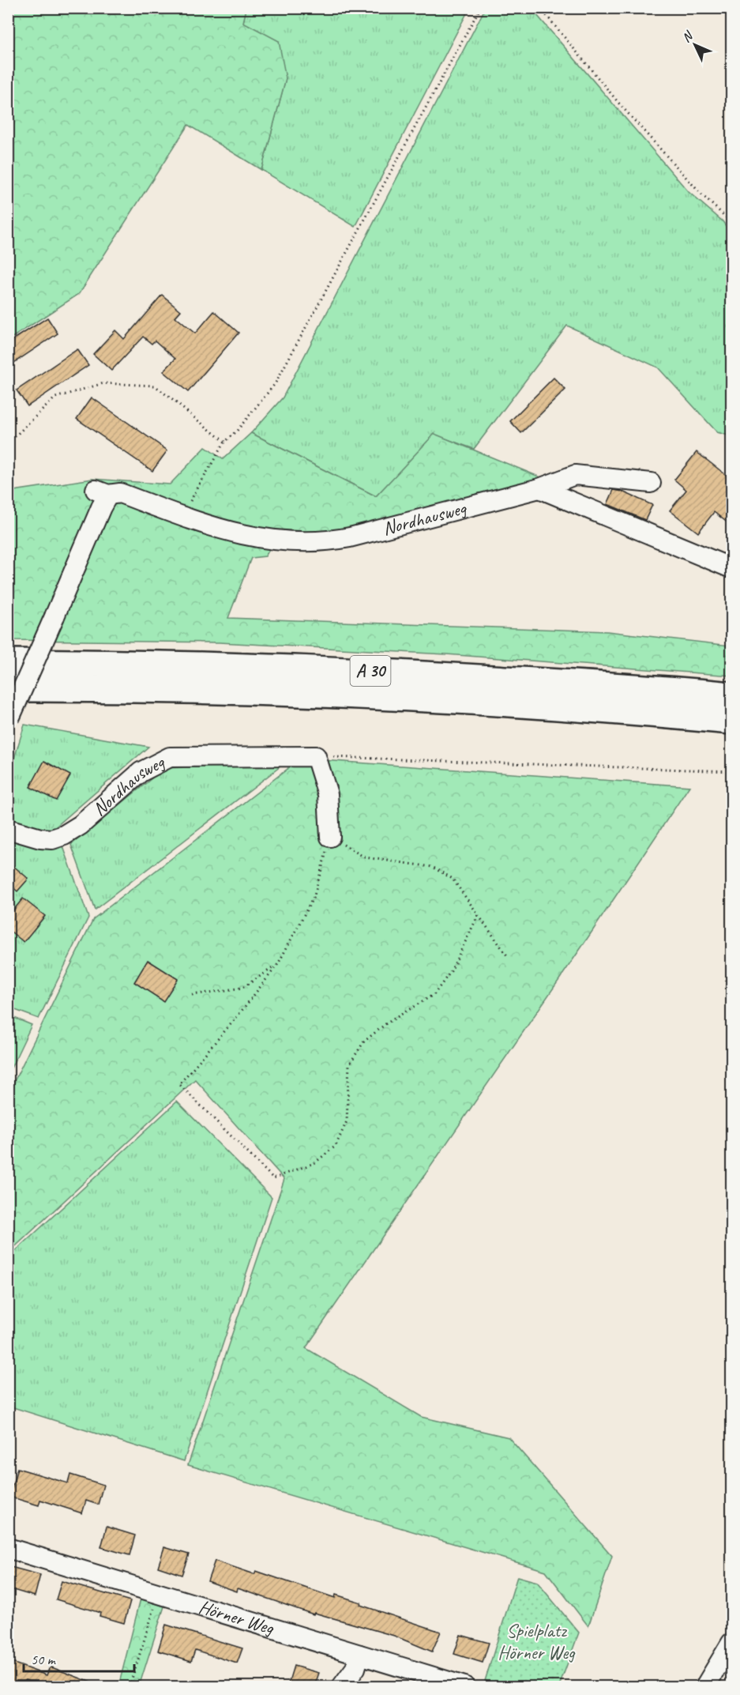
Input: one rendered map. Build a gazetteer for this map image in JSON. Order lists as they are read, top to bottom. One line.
{"streets":{"highway":["A 30"],"street":["Nordhausweg","Hörner Weg"]},"parks":["Spielplatz Hörner Weg"],"scale_bar":"50 m","north":"top left"}
